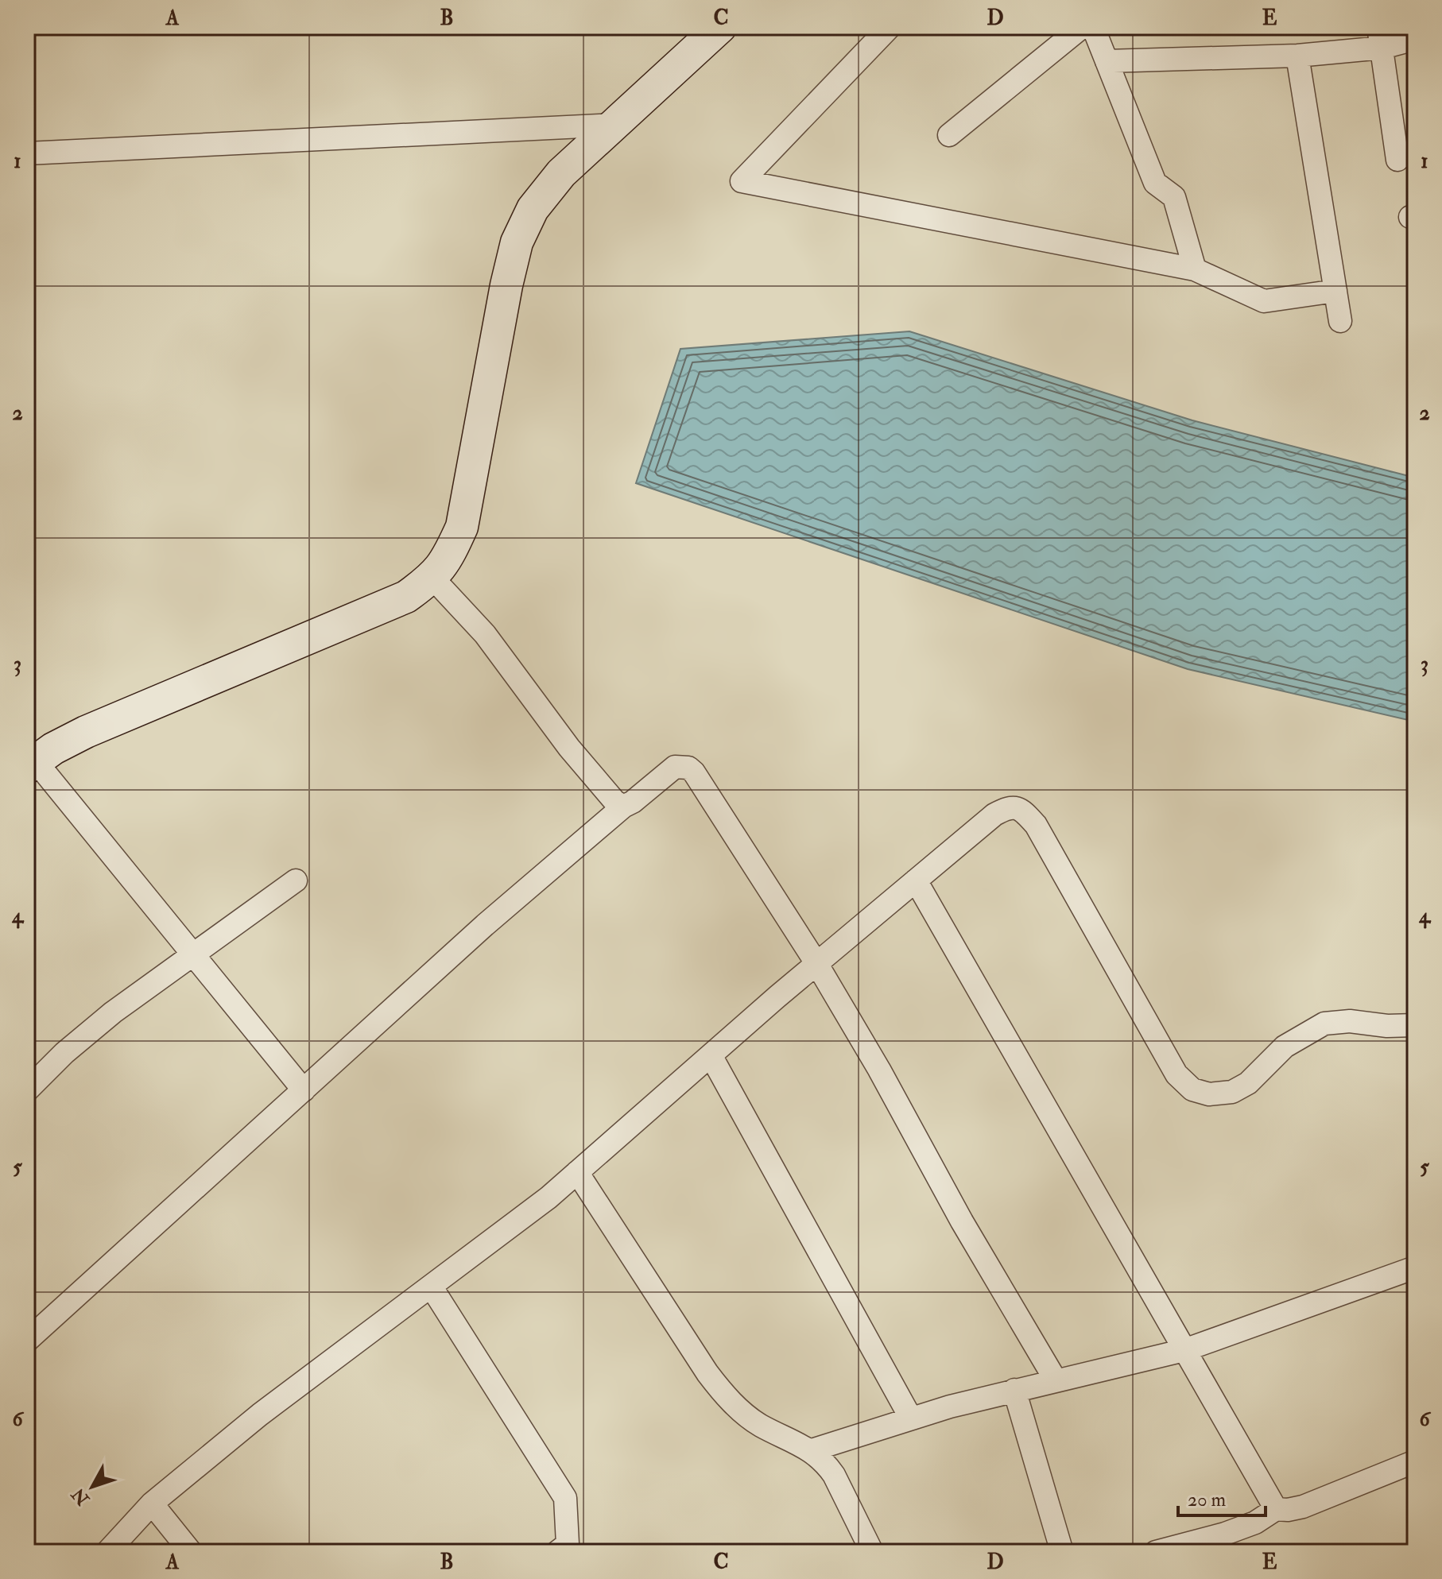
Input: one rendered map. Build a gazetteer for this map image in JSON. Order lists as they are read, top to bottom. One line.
{"scale_bar":"20 m","north":"bottom left","grid":{"columns":["A","B","C","D","E"],"rows":["1","2","3","4","5","6"]}}
